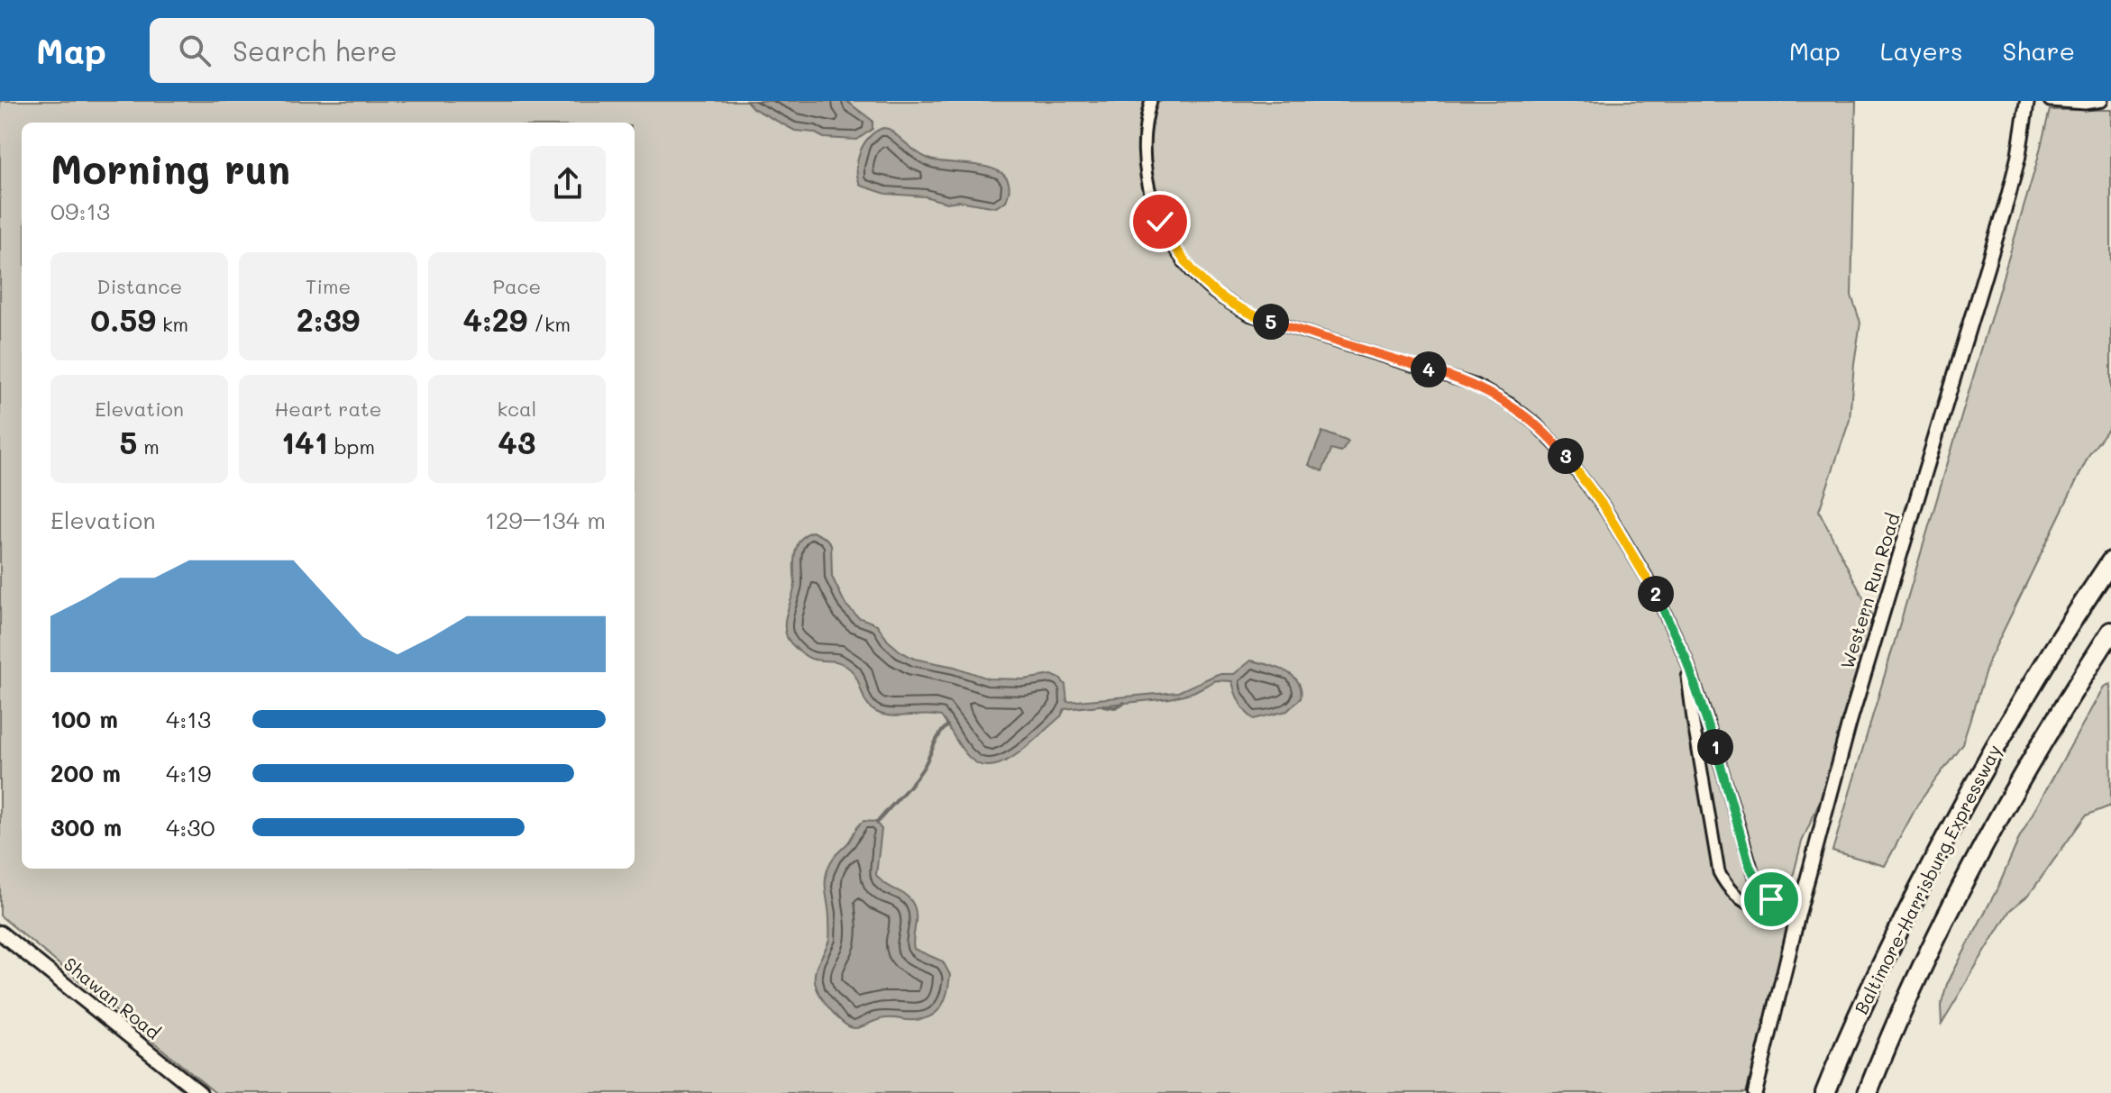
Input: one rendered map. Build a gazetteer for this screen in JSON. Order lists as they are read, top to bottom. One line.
{"streets":{"highway":["Baltimore-Harrisburg Expressway"],"street":["Western Run Road","Shawan Road"]},"page":{"header":"Map","search":"Search here","nav":["Map","Layers","Share"],"heading":["Morning run","09:13"],"stats":[["Distance","0.59 km"],["Time","2:39"],["Pace","4:29 /km"],["Elevation","5 m"],["Heart rate","141 bpm"],["kcal","43"]],"pins":["5","4","3","2","1"],"chart":["Elevation","129–134 m"],"list":[{"name":"100 m","note":"4:13"},{"name":"200 m","note":"4:19"},{"name":"300 m","note":"4:30"}]}}
